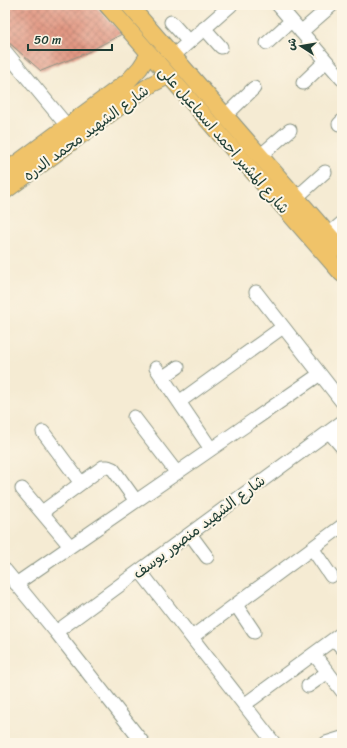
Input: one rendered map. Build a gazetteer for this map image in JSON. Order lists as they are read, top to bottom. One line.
{"streets":{"main road":["شارع الشهيد محمد الدره","شارع المشير احمد اسماعيل على"],"street":["شارع الشهيد منصور يوسف"]},"crossings":[["شارع الشهيد محمد الدره","شارع المشير احمد اسماعيل على"]],"scale_bar":"50 m","north":"left"}
